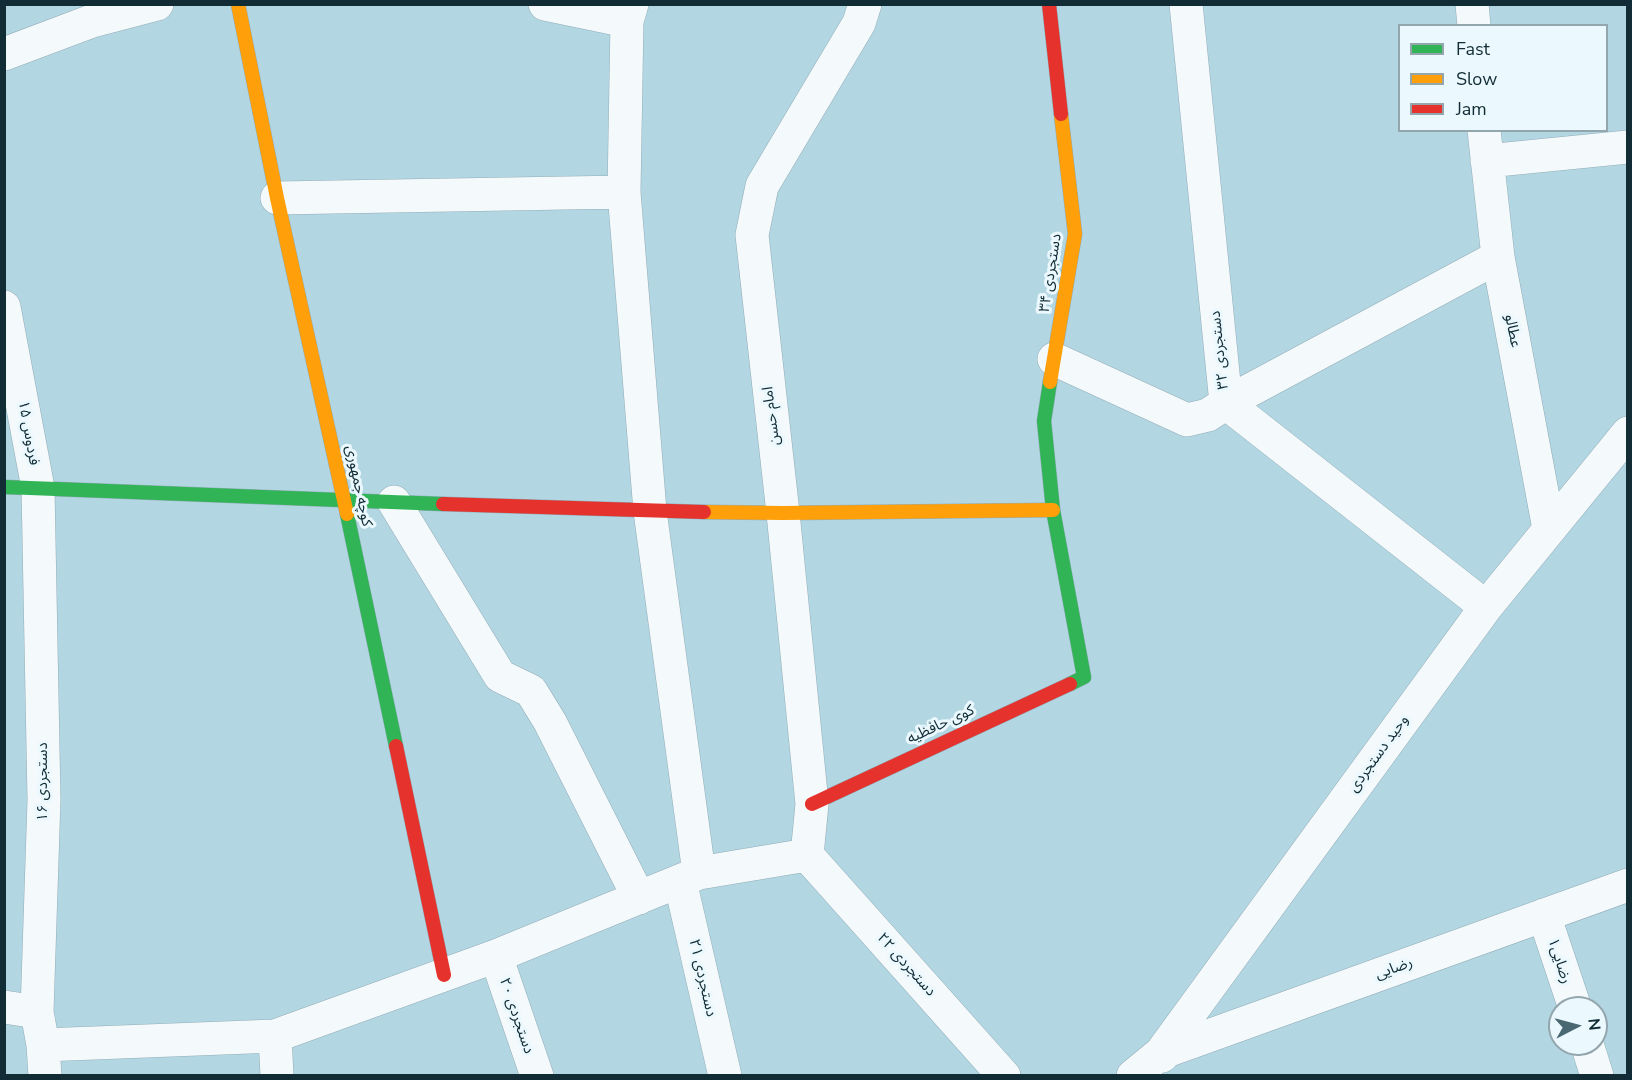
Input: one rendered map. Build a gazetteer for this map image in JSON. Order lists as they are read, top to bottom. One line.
{"streets":{"street":["دستجردی ۳۴","عطالو","دستجردی ۳۲","امام حسن","فردوس ۱۵","کوچه جمهوری","کوی حافظیه","وحید دستجردی","دستجردی ۱۶","رضایی۱","دستجردی ۲۲","رضایی","دستجردی ۲۱","دستجردی ۲۰"]},"crossings":[["دستجردی ۳۴","کوی حافظیه"],["عطالو","وحید دستجردی"],["دستجردی ۳۲","وحید دستجردی"],["امام حسن","کوی حافظیه"],["امام حسن","دستجردی ۲۲"],["فردوس ۱۵","دستجردی ۱۶"],["وحید دستجردی","رضایی"],["رضایی۱","رضایی"]],"legend":["Fast","Slow","Jam"],"north":"right"}
